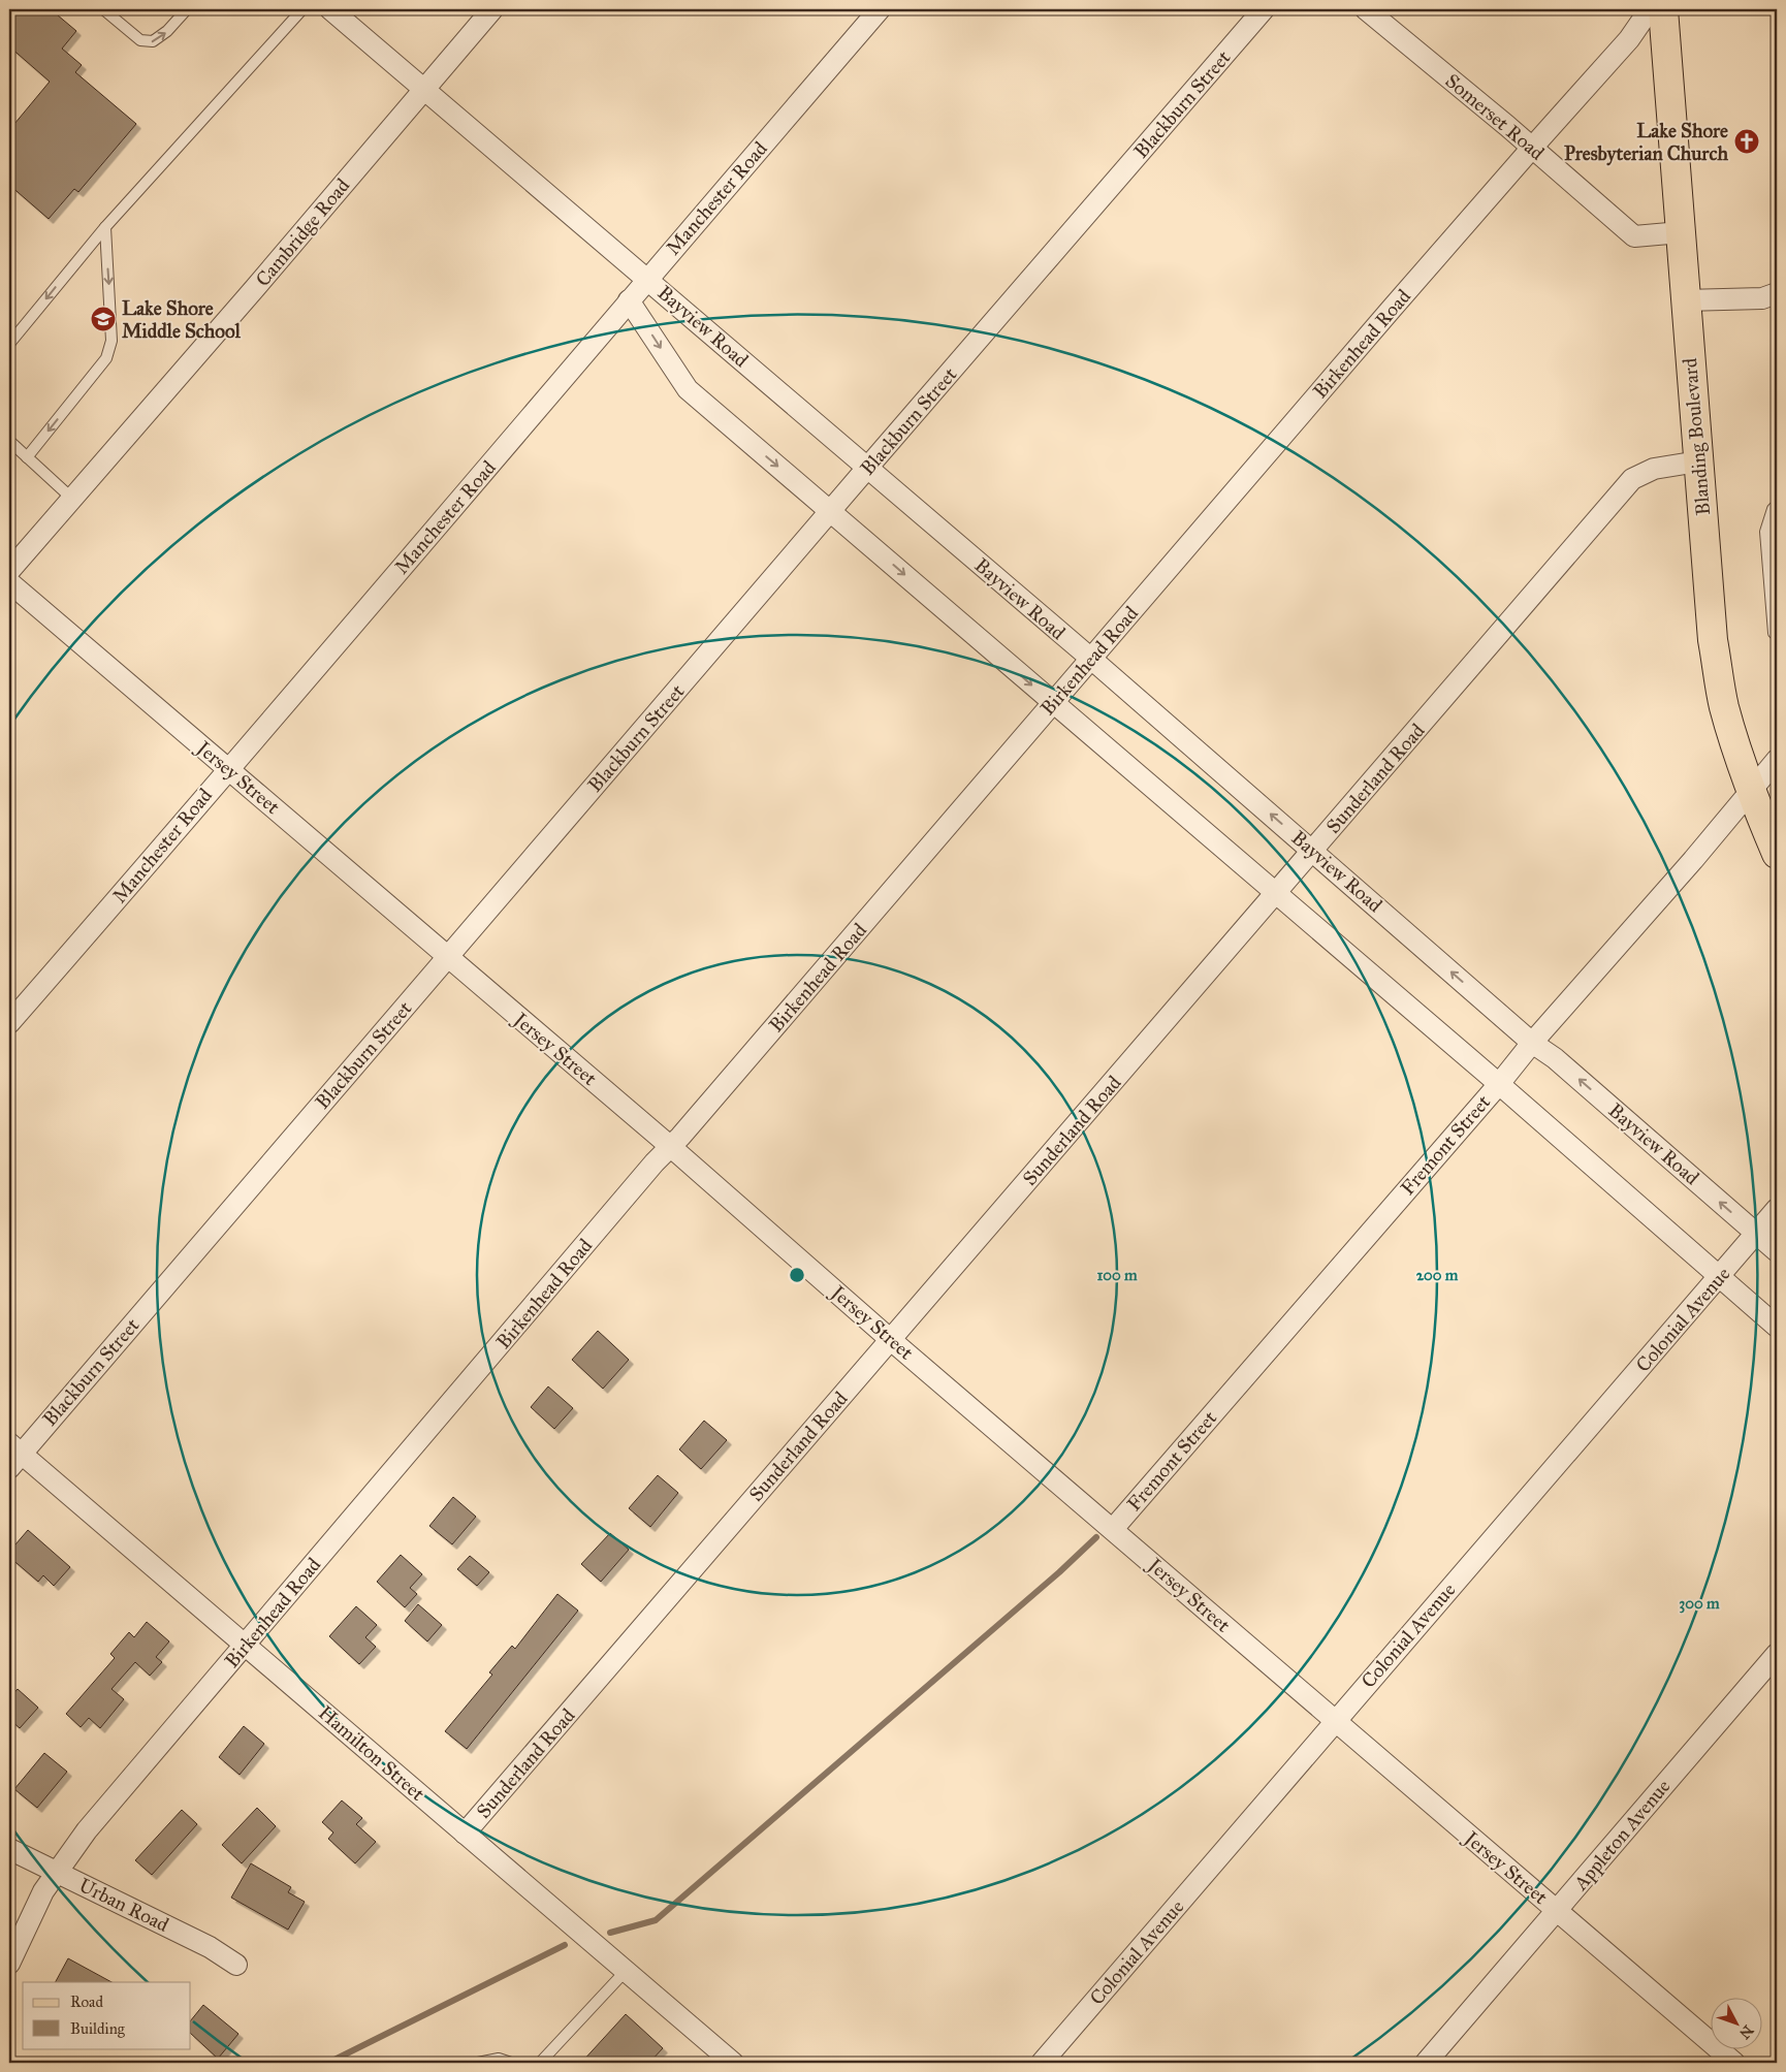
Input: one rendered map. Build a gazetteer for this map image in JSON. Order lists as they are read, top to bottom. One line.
{"streets":{"main road":["Blanding Boulevard"],"street":["Blackburn Street","Somerset Road","Manchester Road","Cambridge Road","Bayview Road","Birkenhead Road","Jersey Street","Sunderland Road","Fremont Street","Colonial Avenue","Hamilton Street","Appleton Avenue","Urban Road"]},"crossings":[["Blackburn Street","Bayview Road"],["Blackburn Street","Jersey Street"],["Blackburn Street","Hamilton Street"],["Somerset Road","Birkenhead Road"],["Somerset Road","Blanding Boulevard"],["Manchester Road","Bayview Road"],["Manchester Road","Jersey Street"],["Cambridge Road","Bayview Road"],["Bayview Road","Birkenhead Road"],["Bayview Road","Sunderland Road"],["Bayview Road","Fremont Street"],["Bayview Road","Colonial Avenue"],["Birkenhead Road","Jersey Street"],["Birkenhead Road","Hamilton Street"],["Birkenhead Road","Urban Road"],["Blanding Boulevard","Sunderland Road"],["Blanding Boulevard","Fremont Street"],["Jersey Street","Sunderland Road"],["Jersey Street","Fremont Street"],["Jersey Street","Colonial Avenue"],["Jersey Street","Appleton Avenue"],["Sunderland Road","Hamilton Street"]],"places":{"church":["Lake Shore Presbyterian Church"],"school or university":["Lake Shore Middle School"]},"legend":["Road","Building"],"north":"bottom right","rings":["100 m","200 m","300 m"]}
